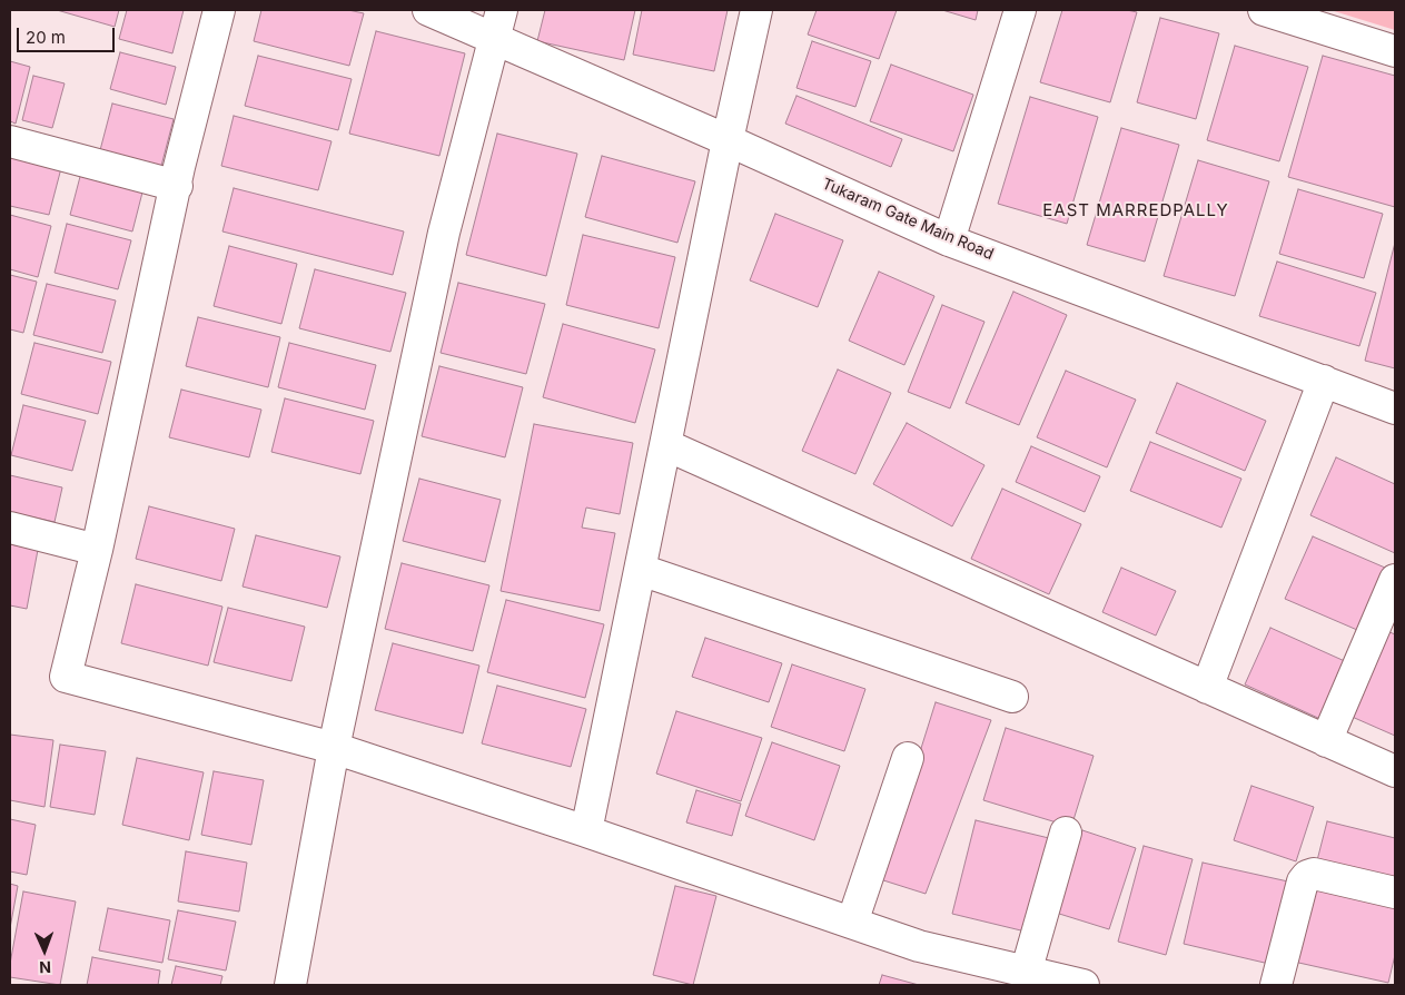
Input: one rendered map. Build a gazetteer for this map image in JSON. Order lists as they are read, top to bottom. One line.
{"streets":{"street":["Tukaram Gate Main Road"]},"districts":["EAST MARREDPALLY"],"scale_bar":"20 m","north":"bottom"}
